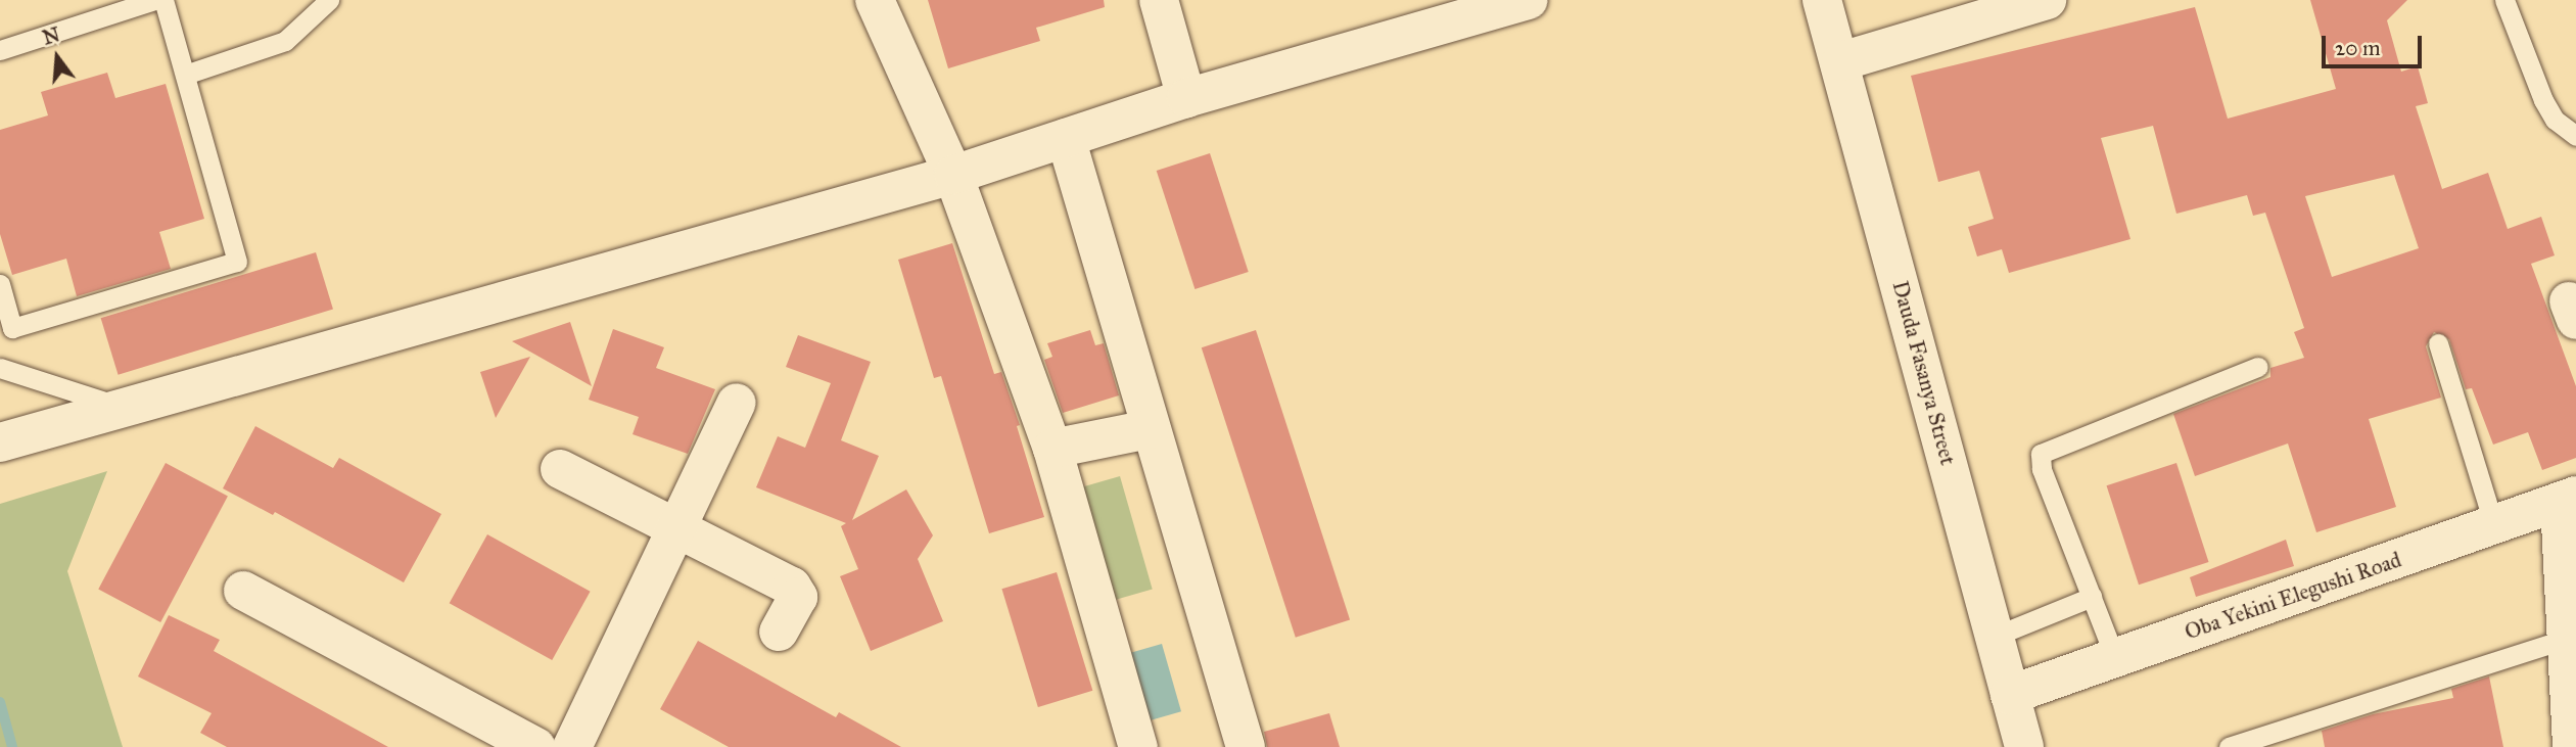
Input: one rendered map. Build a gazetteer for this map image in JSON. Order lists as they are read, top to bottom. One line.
{"streets":{"street":["Dauda Fasanya Street","Oba Yekini Elegushi Road"]},"crossings":[["Dauda Fasanya Street","Oba Yekini Elegushi Road"]],"scale_bar":"20 m","north":"top"}
